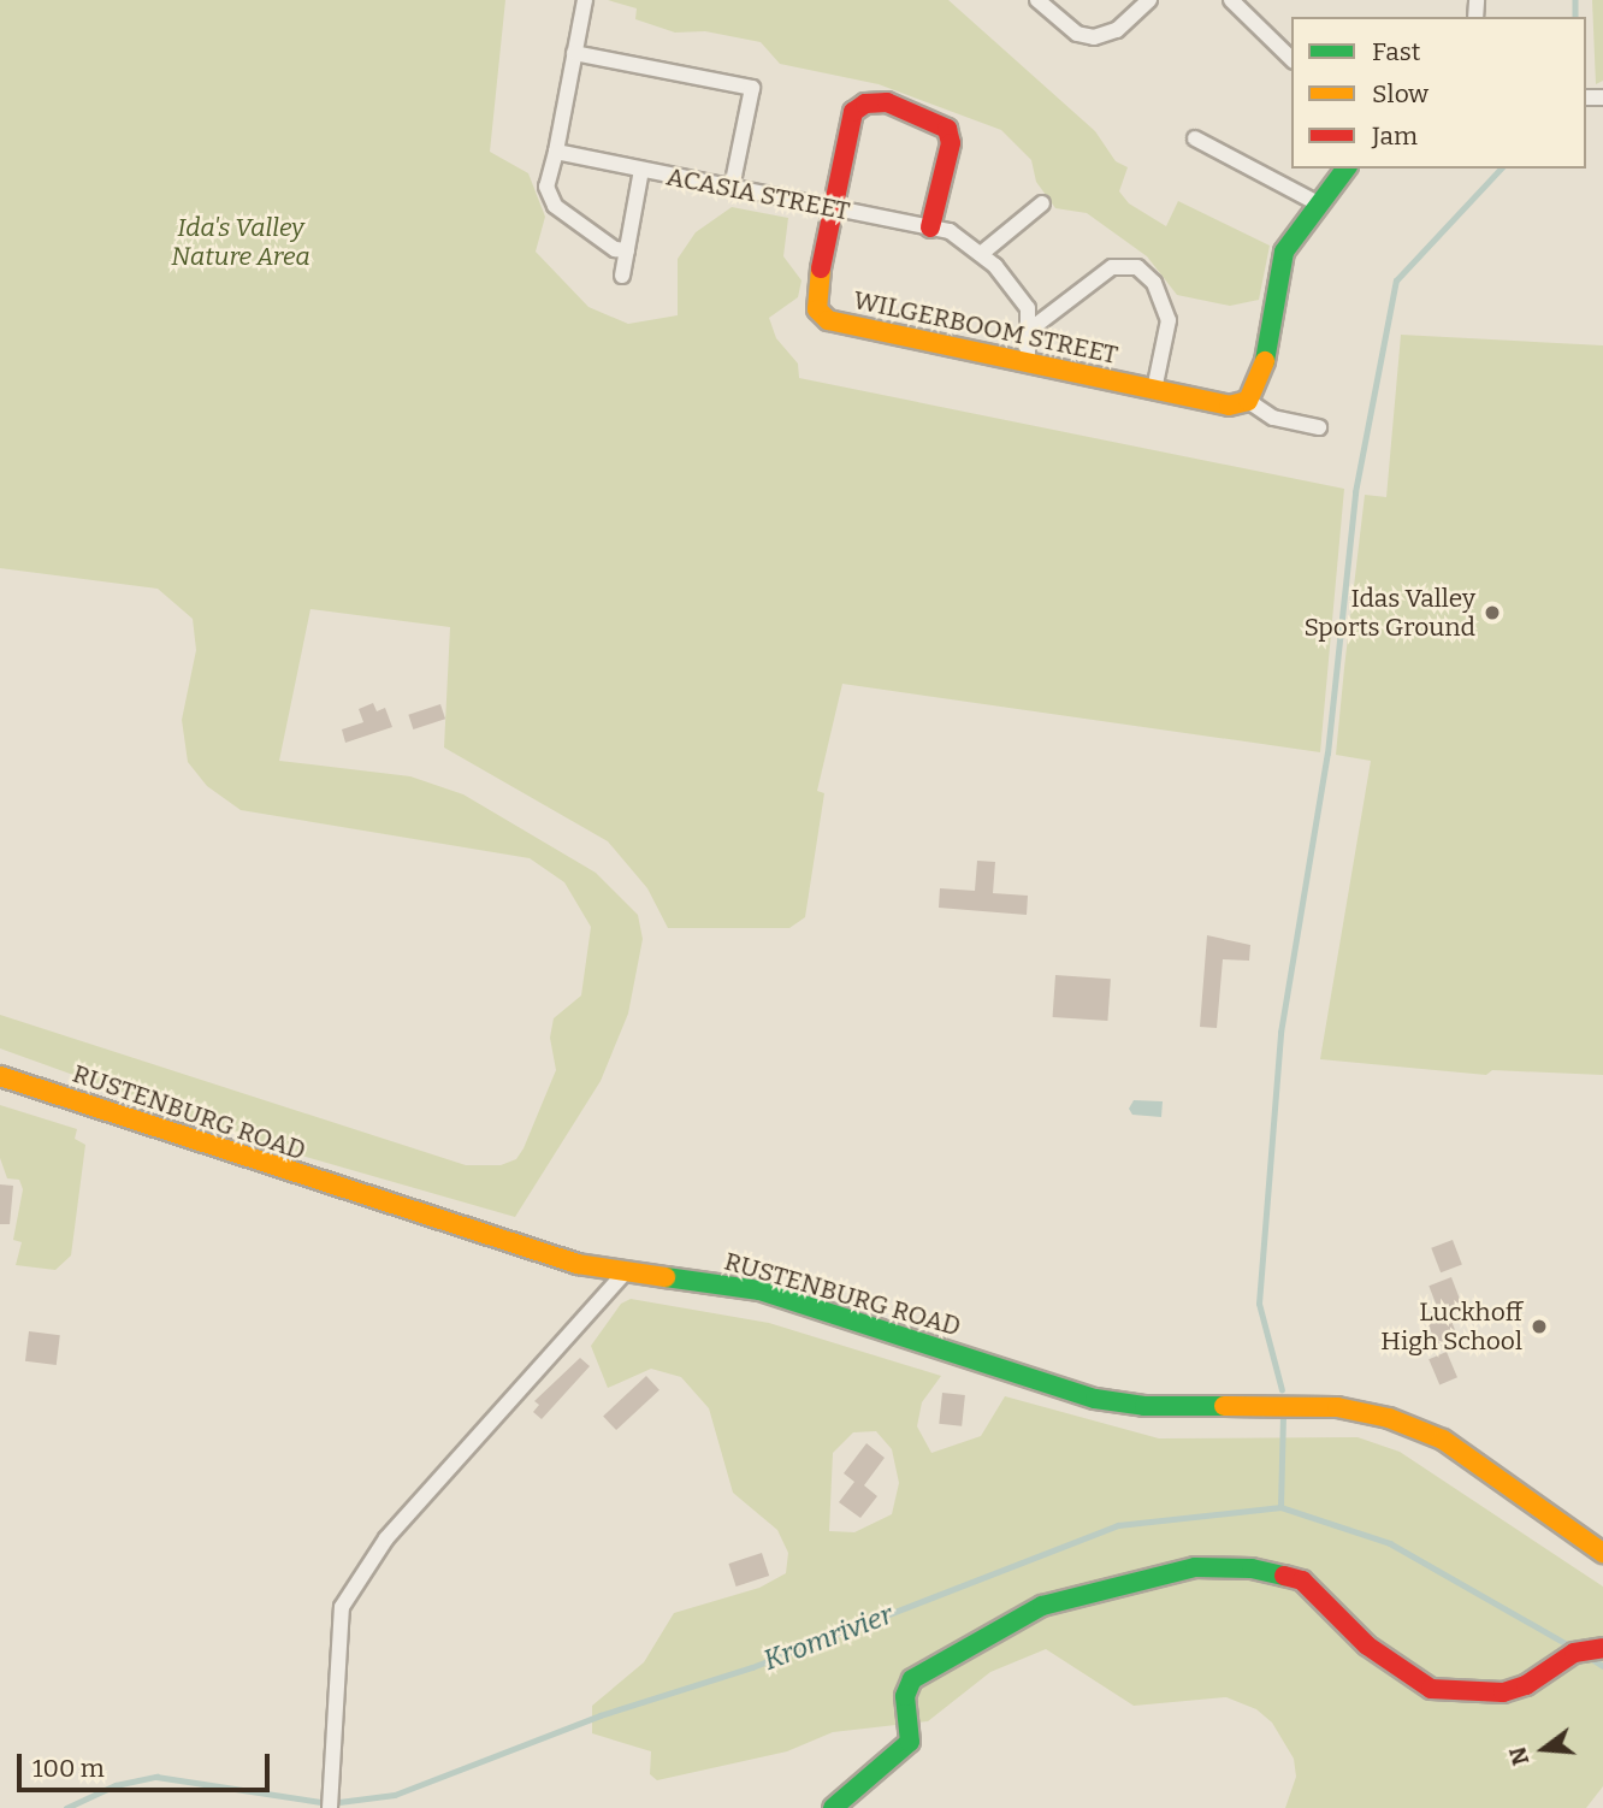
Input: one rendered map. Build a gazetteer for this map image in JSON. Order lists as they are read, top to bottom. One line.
{"streets":{"street":["ACASIA STREET","WILGERBOOM STREET","RUSTENBURG ROAD"]},"crossings":[["ACASIA STREET","WILGERBOOM STREET"]],"water":["Kromrivier"],"parks":["Ida's Valley Nature Area"],"places":["Idas Valley Sports Ground","Luckhoff High School"],"legend":["Fast","Slow","Jam"],"scale_bar":"100 m","north":"left"}
